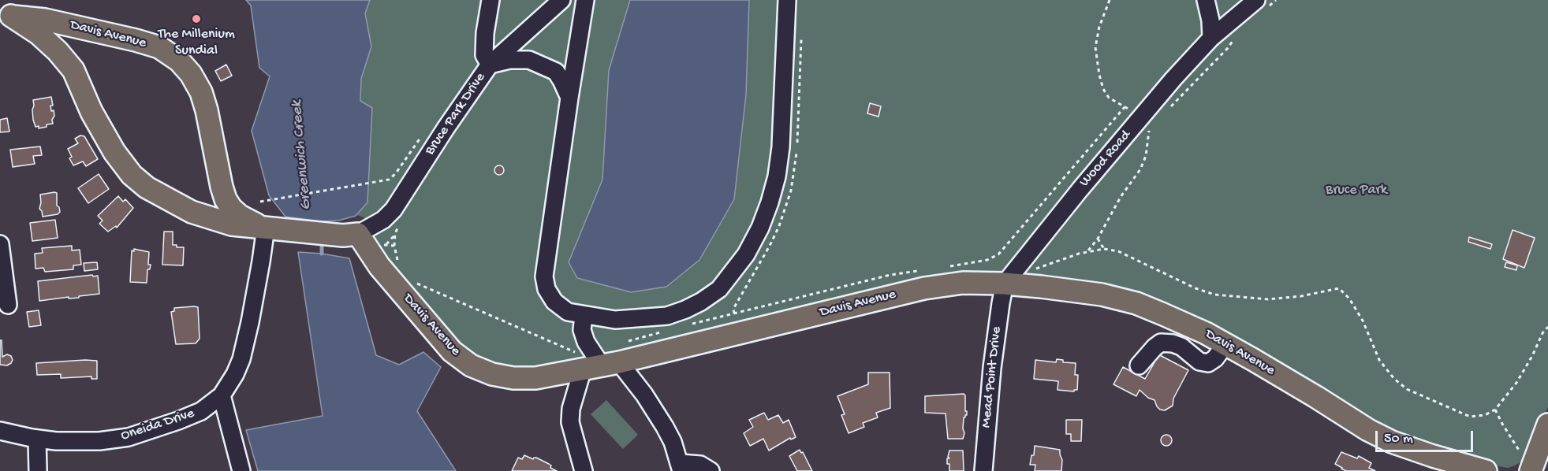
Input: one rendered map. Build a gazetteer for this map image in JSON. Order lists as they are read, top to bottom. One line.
{"streets":{"main road":["Davis Avenue"],"street":["Bruce Park Drive","Wood Road","Mead Point Drive","Oneida Drive"]},"crossings":[["Davis Avenue","Bruce Park Drive"],["Davis Avenue","Wood Road"],["Davis Avenue","Mead Point Drive"],["Davis Avenue","Oneida Drive"],["Wood Road","Mead Point Drive"]],"water":["Greenwich Creek"],"parks":["Bruce Park"],"places":["The Millenium Sundial"],"scale_bar":"50 m"}
